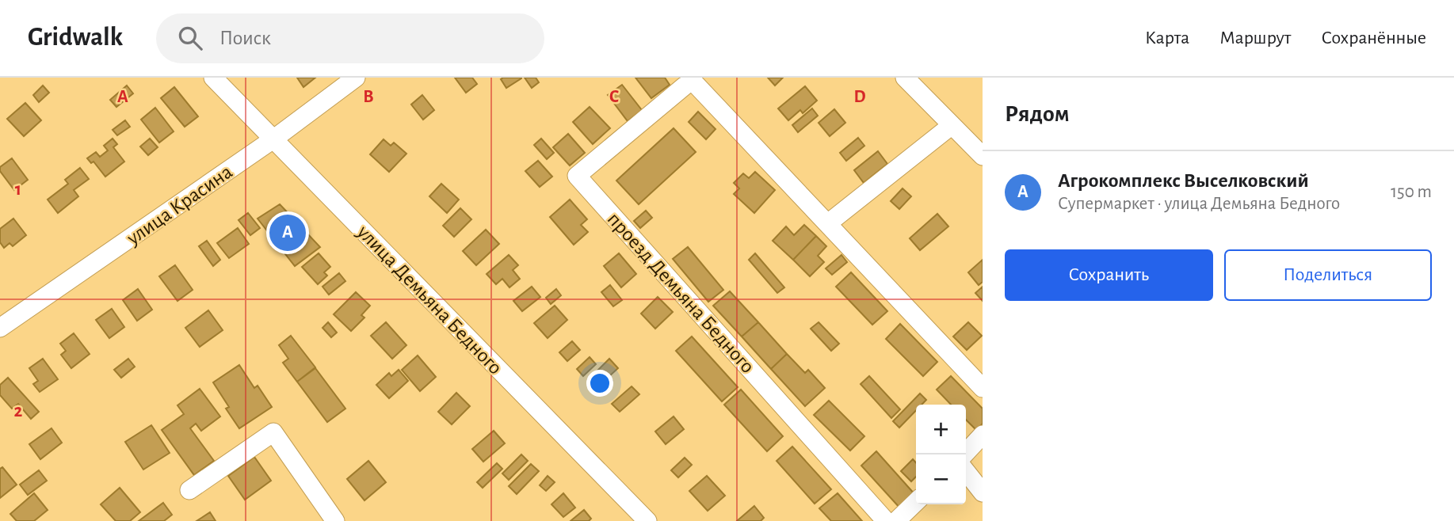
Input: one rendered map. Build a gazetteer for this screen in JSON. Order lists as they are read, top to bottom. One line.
{"streets":{"street":["улица Красина","проезд Демьяна Бедного","улица Демьяна Бедного"]},"crossings":[["улица Красина","улица Демьяна Бедного"]],"page":{"header":"Gridwalk","search":"Поиск","nav":["Карта","Маршрут","Сохранённые"],"heading":"Рядом","list":[{"mark":"A","name":"Агрокомплекс Выселковский","note":"Супермаркет · улица Демьяна Бедного","value":"150 m"}],"pins":"A","buttons":["Сохранить","Поделиться"],"map_buttons":["+","−"]},"grid":{"columns":["A","B","C","D"],"rows":["1","2"]}}
